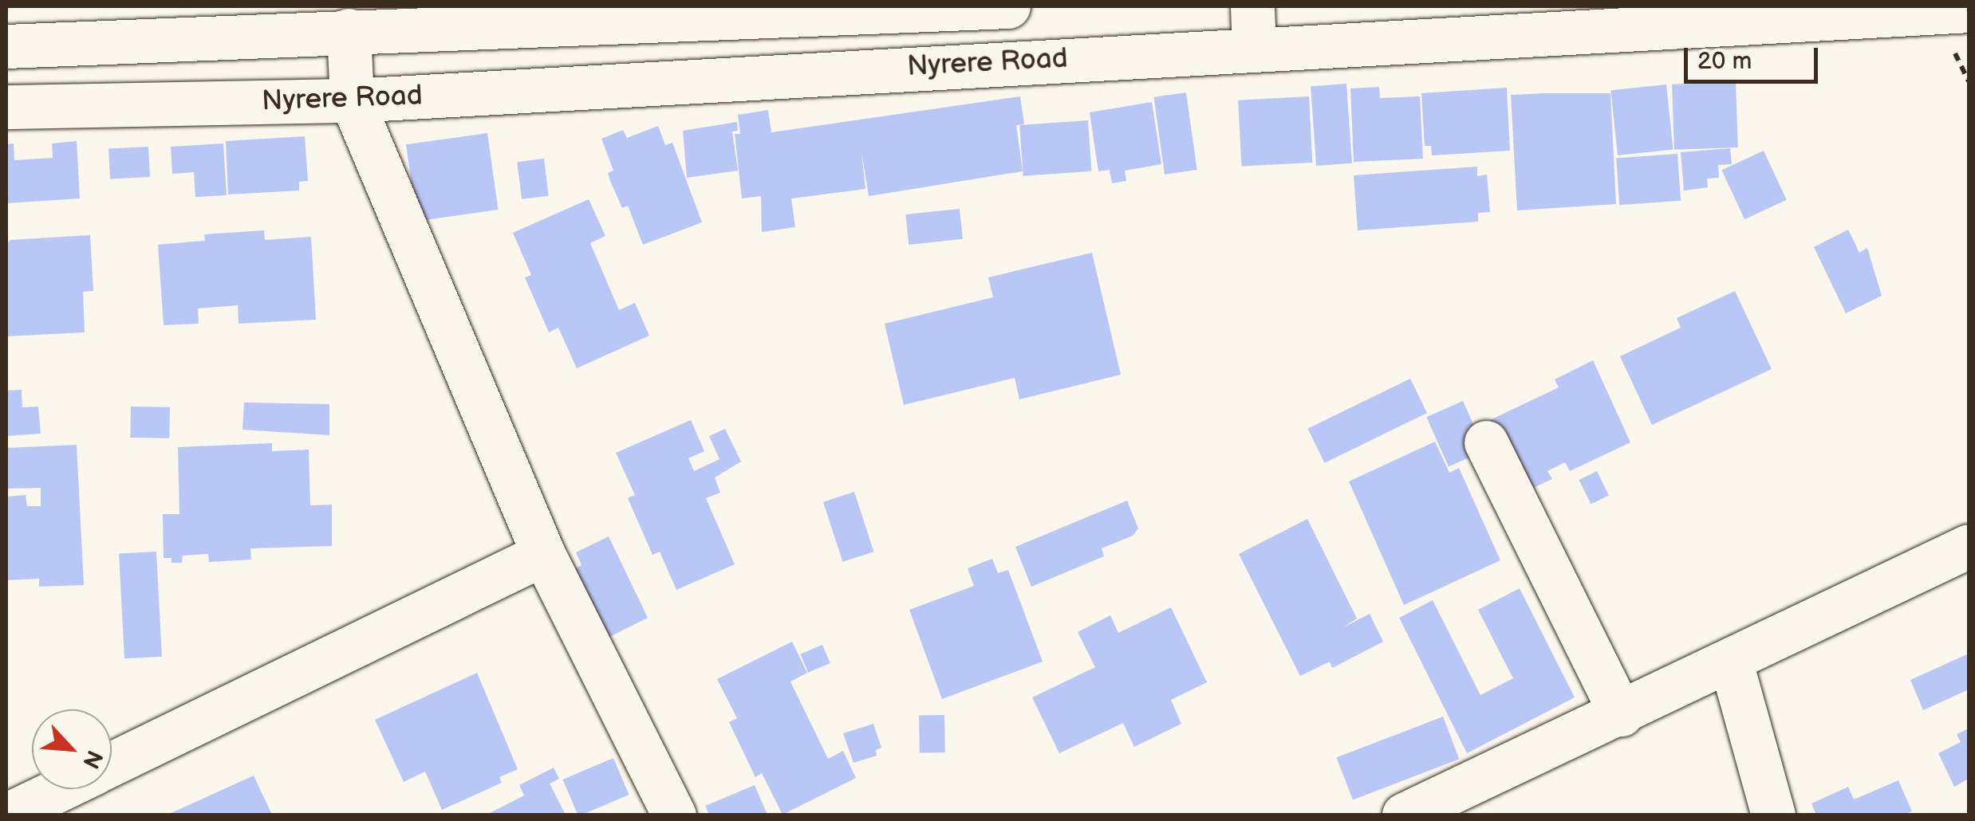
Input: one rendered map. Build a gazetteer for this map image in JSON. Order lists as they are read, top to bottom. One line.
{"streets":{"main road":["Nyrere Road"]},"scale_bar":"20 m","north":"bottom right"}
